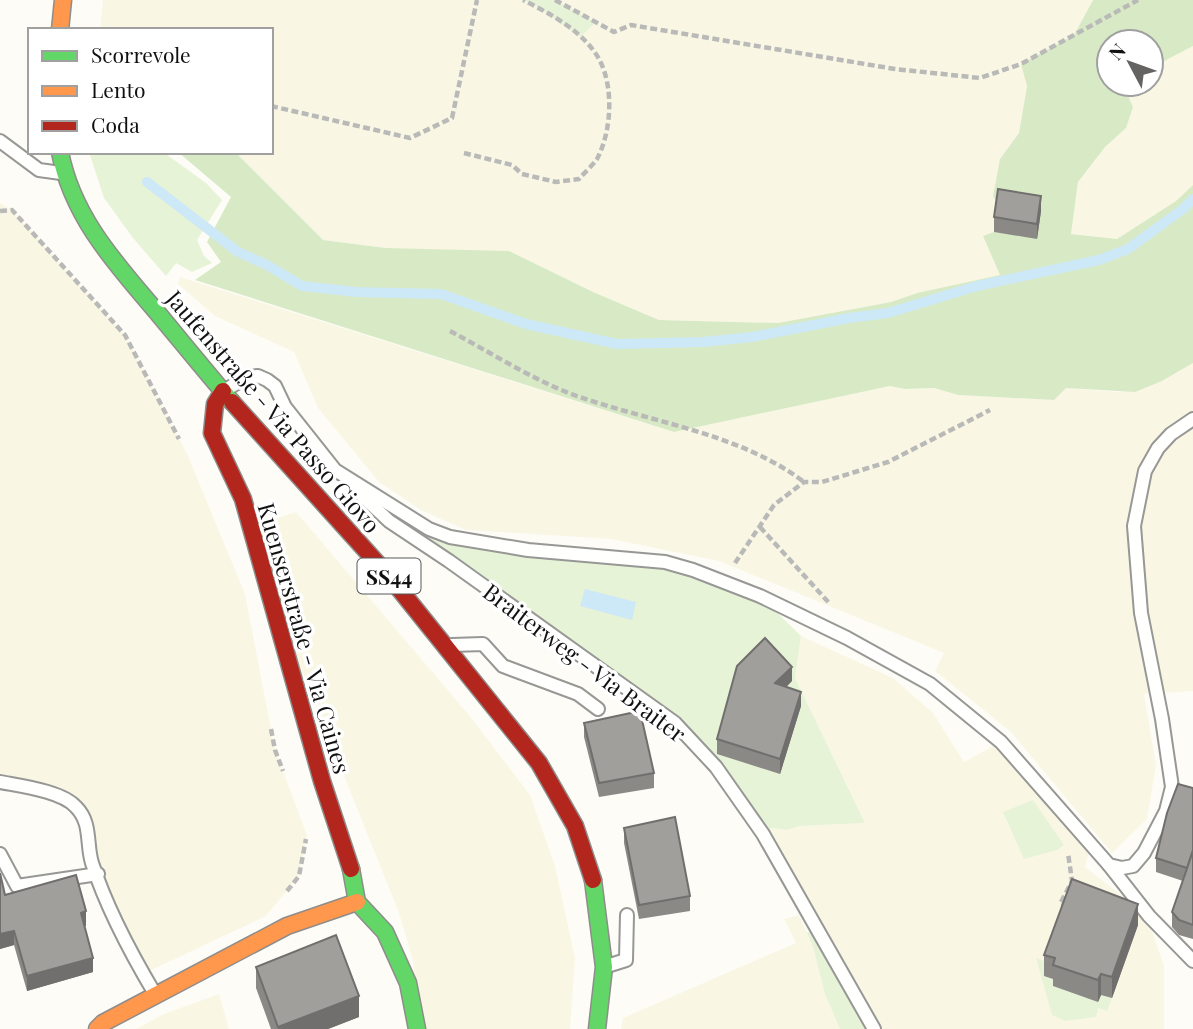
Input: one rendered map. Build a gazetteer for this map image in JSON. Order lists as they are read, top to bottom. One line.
{"streets":{"main road":["Jaufenstraße - Via Passo Giovo","SS44","Kuenserstraße - Via Caines"],"lane":["Braiterweg - Via Braiter"]},"crossings":[["Jaufenstraße - Via Passo Giovo","Kuenserstraße - Via Caines"],["Jaufenstraße - Via Passo Giovo","Braiterweg - Via Braiter"],["Kuenserstraße - Via Caines","Braiterweg - Via Braiter"]],"legend":["Scorrevole","Lento","Coda"],"north":"top left"}
